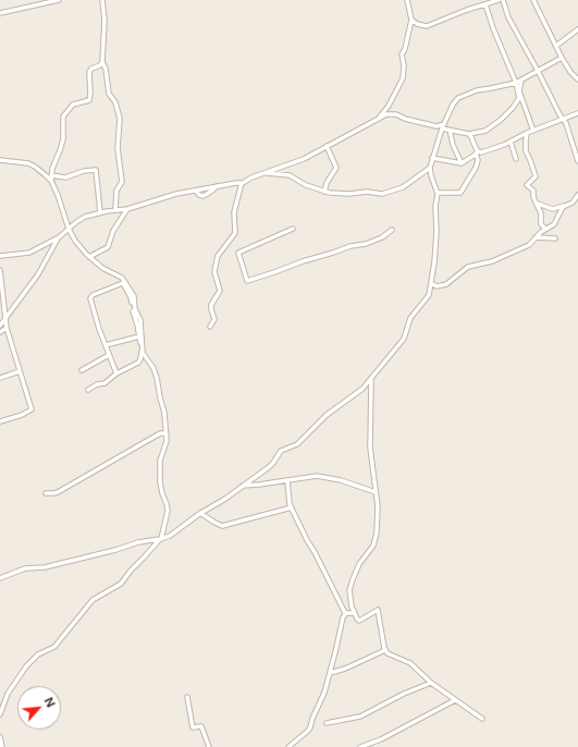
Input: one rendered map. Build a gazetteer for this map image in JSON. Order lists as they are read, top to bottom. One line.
{"north":"top right"}
